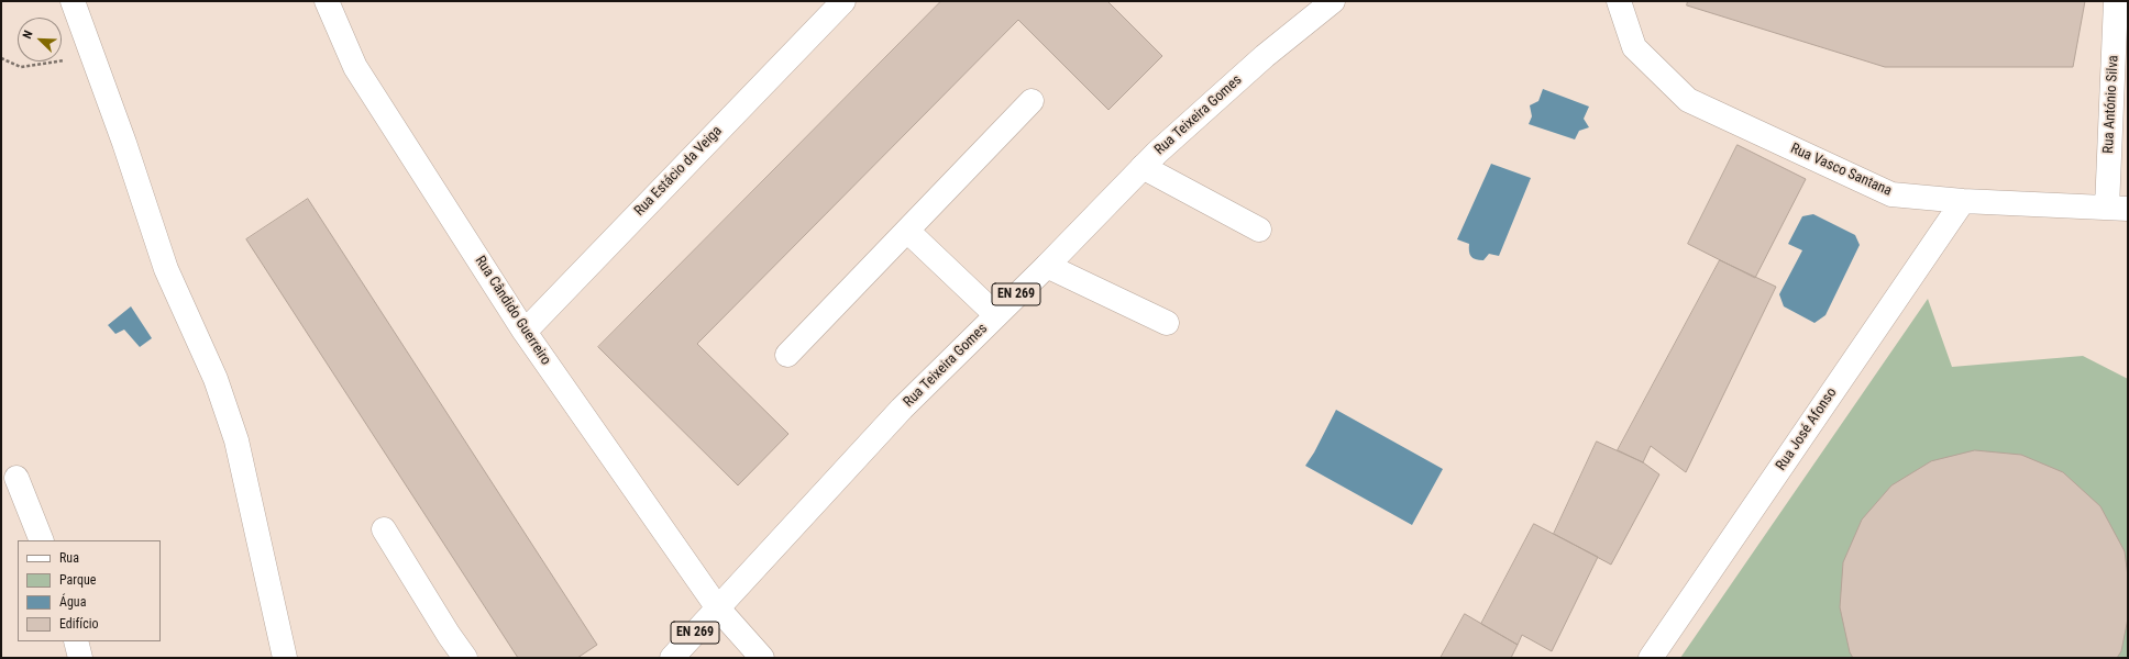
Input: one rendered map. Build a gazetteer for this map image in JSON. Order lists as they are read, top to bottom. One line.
{"streets":{"street":["Rua António Silva","Rua Teixeira Gomes","Rua Vasco Santana","Rua Estácio da Veiga","EN 269","Rua Cândido Guerreiro","Rua José Afonso"]},"crossings":[["Rua António Silva","Rua Vasco Santana"],["Rua Teixeira Gomes","Rua Cândido Guerreiro"],["Rua Vasco Santana","Rua José Afonso"],["Rua Estácio da Veiga","Rua Cândido Guerreiro"]],"legend":["Rua","Parque","Água","Edifício"],"north":"top left"}
